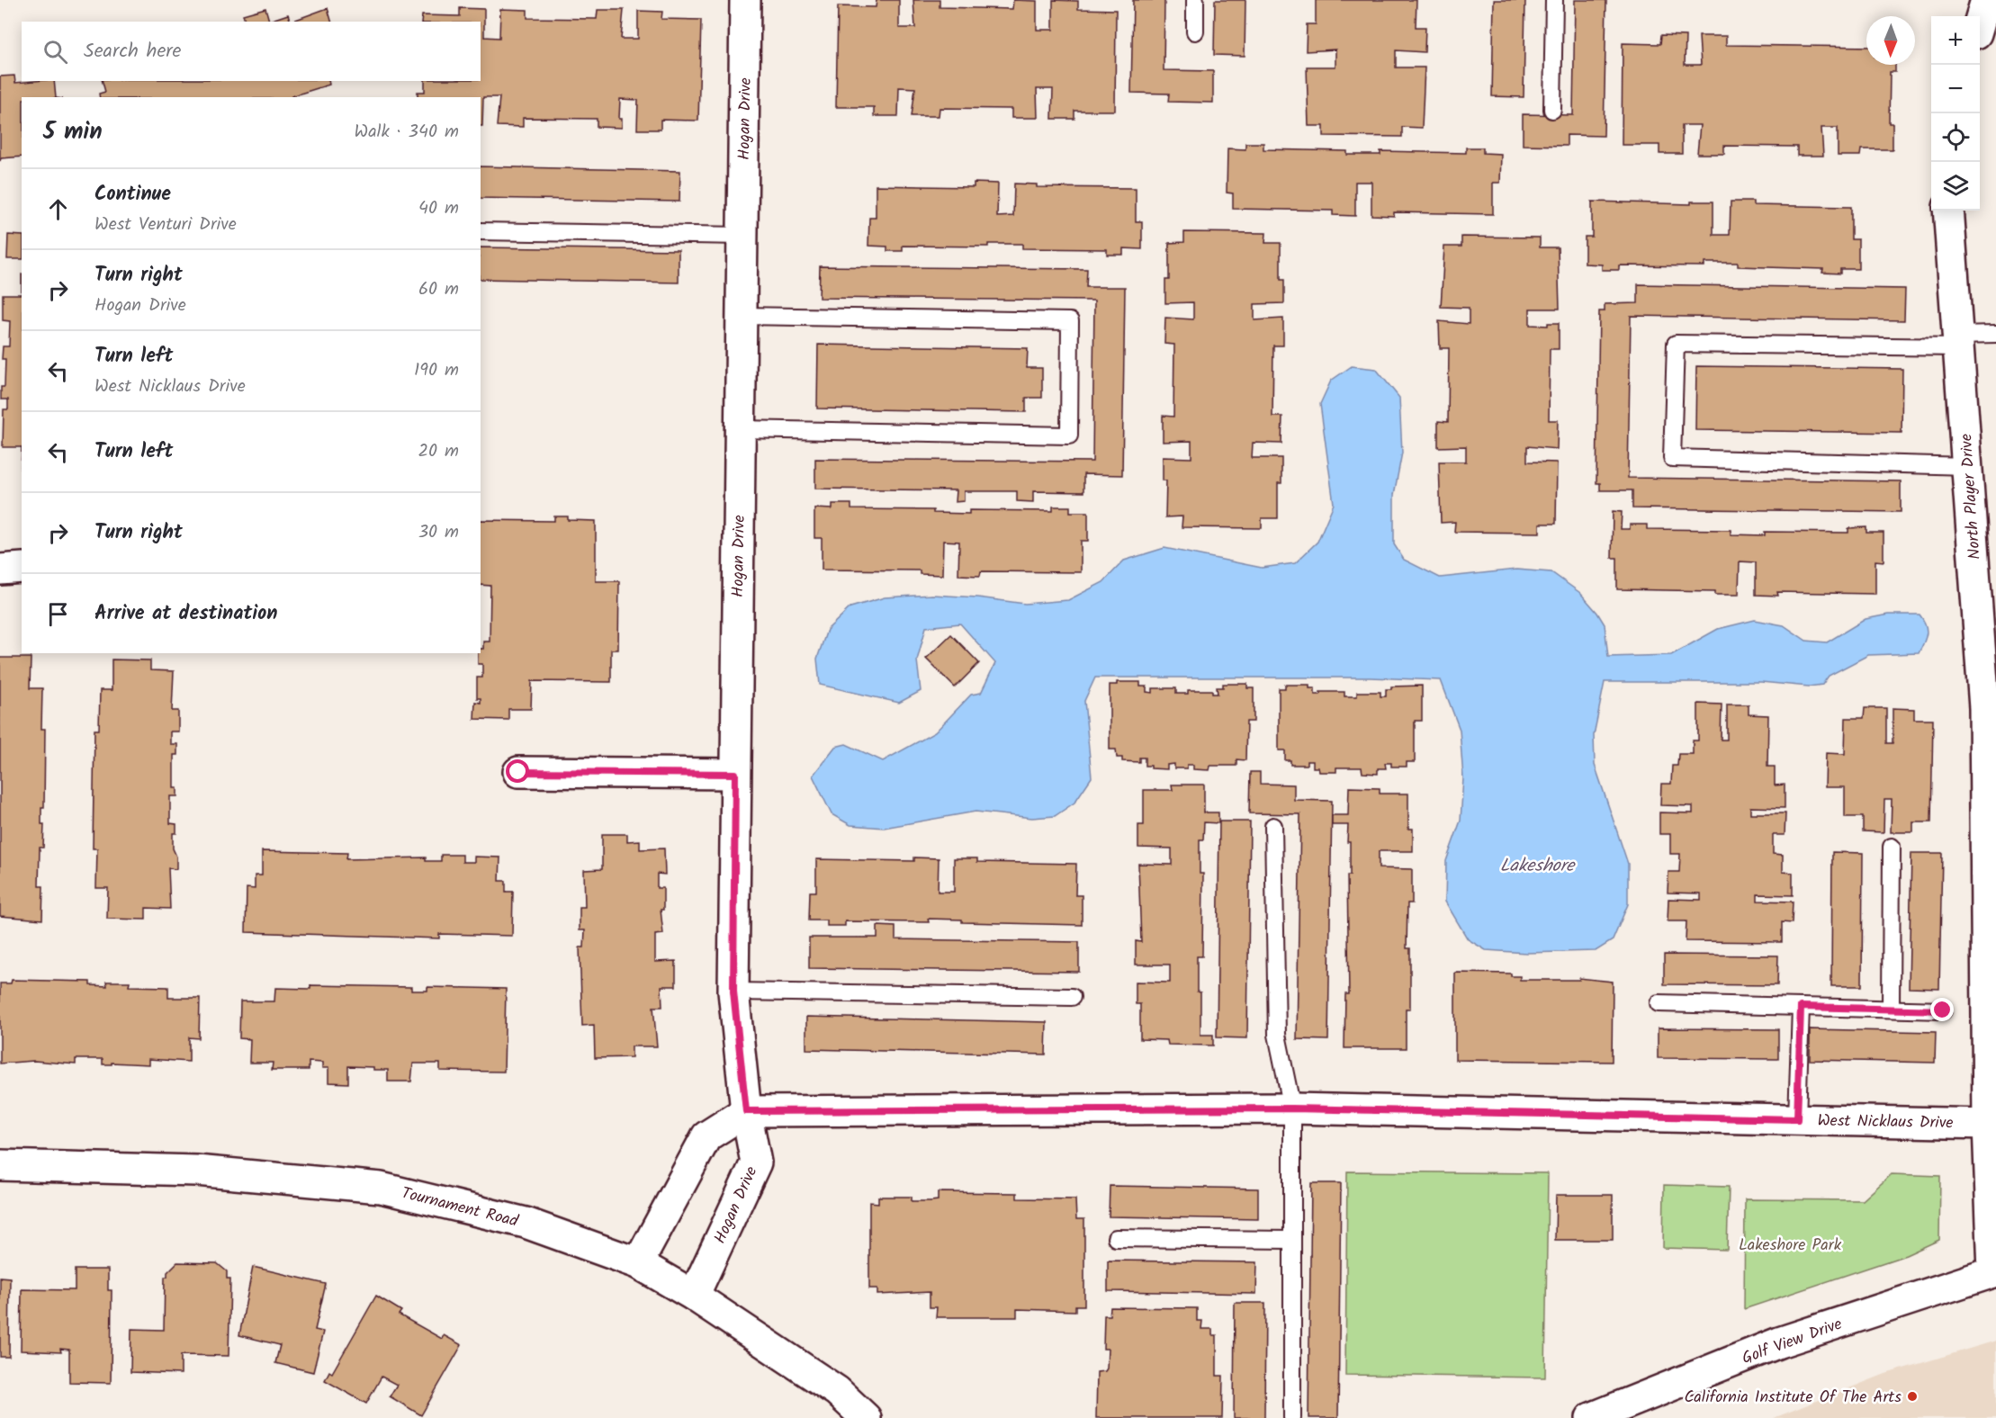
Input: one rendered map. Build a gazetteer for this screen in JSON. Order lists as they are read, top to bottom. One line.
{"streets":{"street":["Hogan Drive","North Player Drive","West Nicklaus Drive","Tournament Road","Golf View Drive"]},"crossings":[["Hogan Drive","West Nicklaus Drive"],["Hogan Drive","Tournament Road"],["North Player Drive","West Nicklaus Drive"],["North Player Drive","Golf View Drive"]],"water":["Lakeshore"],"parks":["Lakeshore Park"],"places":["California Institute Of The Arts"],"north":"bottom","page":{"map_buttons":["+","−"],"search":"Search here","heading":["5 min","Walk · 340 m"],"list":[["Continue","West Venturi Drive","40 m"],["Turn right","Hogan Drive","60 m"],["Turn left","West Nicklaus Drive","190 m"],["Turn left","20 m"],["Turn right","30 m"],"Arrive at destination"]}}
